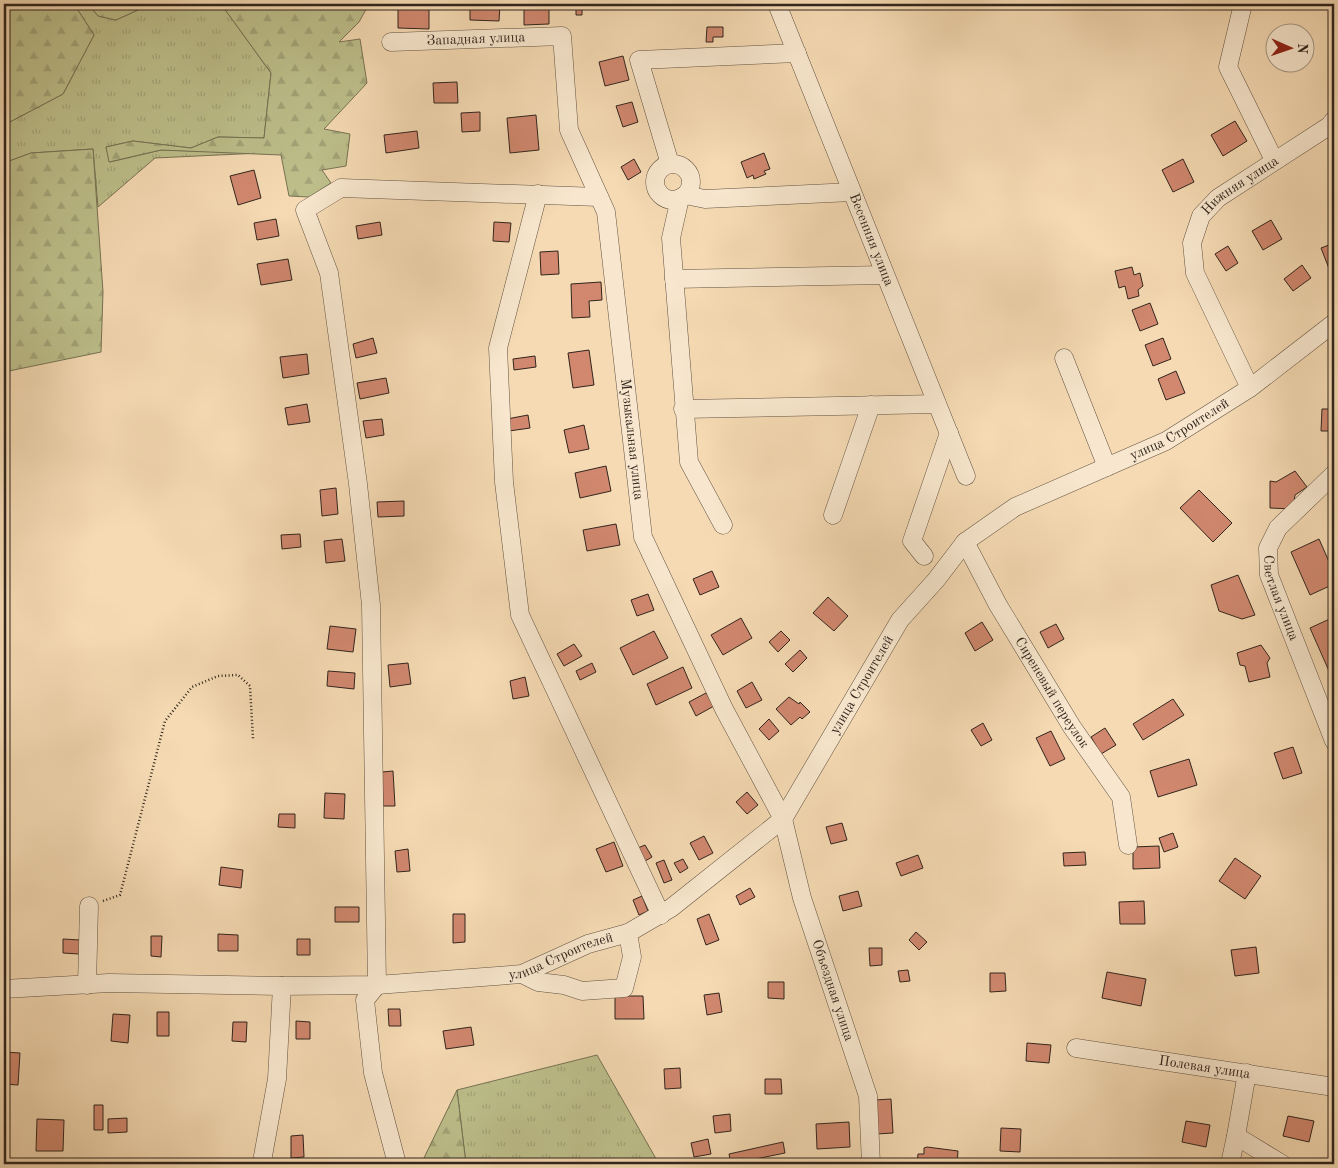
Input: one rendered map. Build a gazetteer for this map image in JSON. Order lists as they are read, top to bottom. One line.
{"streets":{"street":["Западная улица","Нижняя улица","Весенняя улица","улица Строителей","Музыкальная улица","Светлая улица","Сиреневый переулок","Объездная улица","Полевая улица"]},"crossings":[["Западная улица","Музыкальная улица"],["Нижняя улица","улица Строителей"],["улица Строителей","Музыкальная улица"],["улица Строителей","Сиреневый переулок"],["улица Строителей","Объездная улица"],["Музыкальная улица","Объездная улица"]],"north":"right"}
